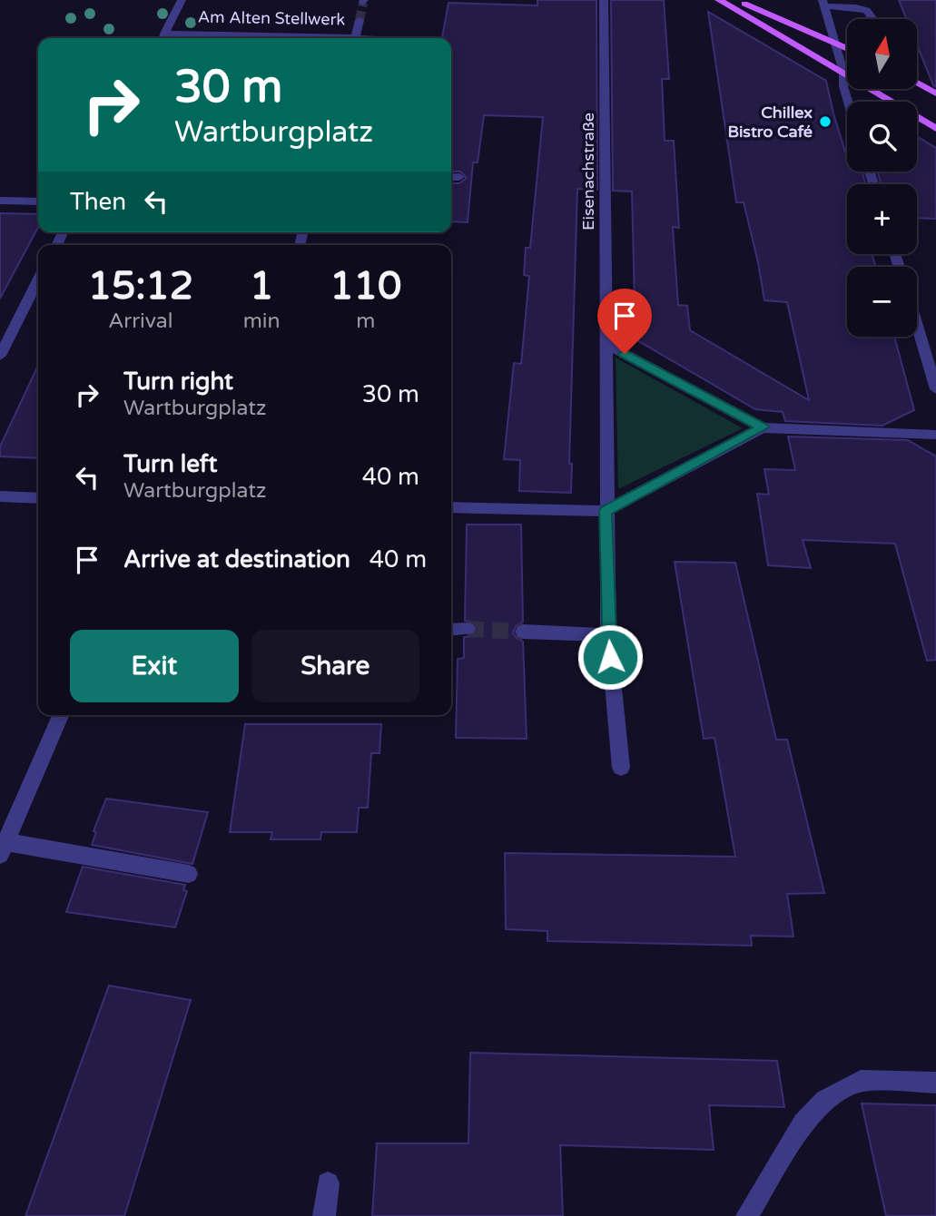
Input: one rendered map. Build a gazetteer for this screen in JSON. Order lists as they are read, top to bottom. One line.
{"streets":{"street":["Am Alten Stellwerk","Eisenachstraße"]},"places":["Chillex Bistro Café"],"north":"top","page":{"map_buttons":["+","−"],"turn":["30 m","Wartburgplatz"],"then":"Then","eta":["15:12","Arrival","1","min","110","m"],"list":[{"name":"Turn right","note":"Wartburgplatz","value":"30 m"},{"name":"Turn left","note":"Wartburgplatz","value":"40 m"},{"name":"Arrive at destination","value":"40 m"}],"buttons":["Exit","Share"]}}
